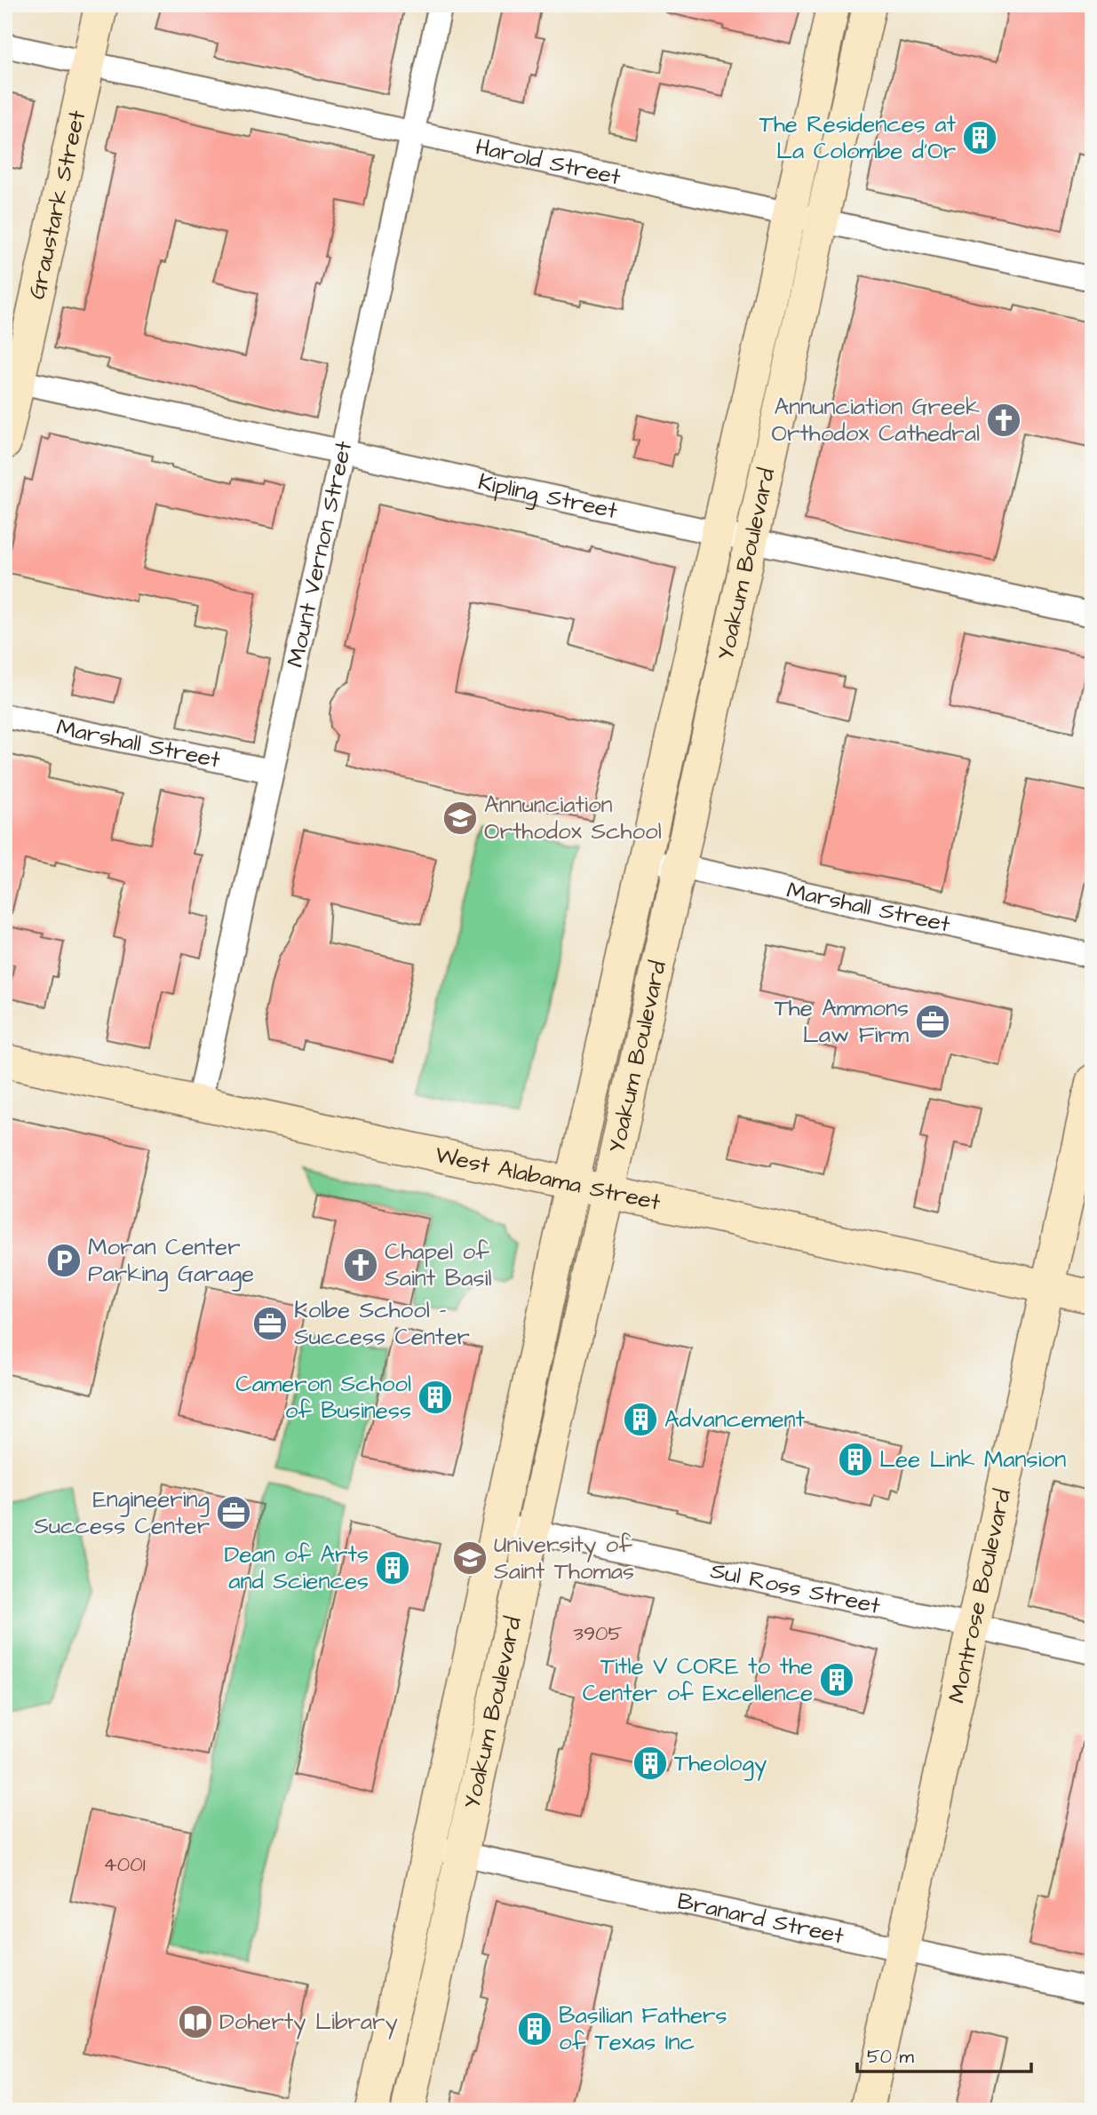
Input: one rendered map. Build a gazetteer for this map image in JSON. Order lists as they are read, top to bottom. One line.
{"streets":{"street":["Harold Street","Graustark Street","Kipling Street","Mount Vernon Street","Yoakum Boulevard","Marshall Street","West Alabama Street","Sul Ross Street","Montrose Boulevard","Branard Street"]},"crossings":[["Harold Street","Graustark Street"],["Harold Street","Mount Vernon Street"],["Harold Street","Yoakum Boulevard"],["Graustark Street","Kipling Street"],["Kipling Street","Mount Vernon Street"],["Kipling Street","Yoakum Boulevard"],["Mount Vernon Street","Marshall Street"],["Mount Vernon Street","West Alabama Street"],["Yoakum Boulevard","Marshall Street"],["Yoakum Boulevard","West Alabama Street"],["Yoakum Boulevard","Sul Ross Street"],["Yoakum Boulevard","Branard Street"],["West Alabama Street","Montrose Boulevard"],["Sul Ross Street","Montrose Boulevard"],["Montrose Boulevard","Branard Street"]],"places":{"building":["The Residences at La Colombe d’Or","Cameron School of Business","Advancement","Lee Link Mansion","Dean of Arts and Sciences","Title V CORE to the Center of Excellence","Theology","Basilian Fathers of Texas Inc"],"church":["Annunciation Greek Orthodox Cathedral","Chapel of Saint Basil"],"school or university":["Annunciation Orthodox School","University of Saint Thomas"],"office":["The Ammons Law Firm","Kolbe School - Success Center","Engineering Success Center"],"parking":["Moran Center Parking Garage"],"library":["Doherty Library"]},"house_numbers":["3905","4001"],"scale_bar":"50 m"}
